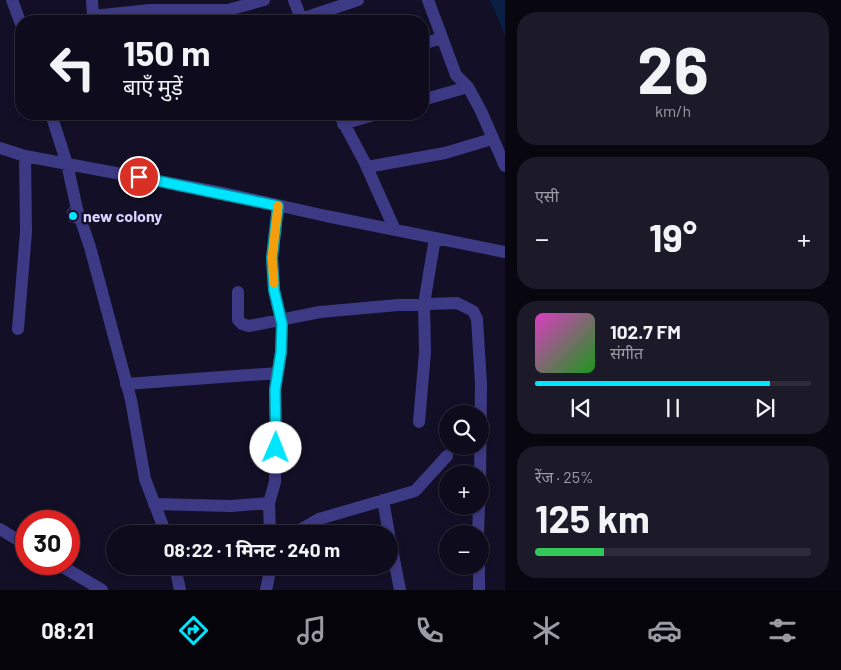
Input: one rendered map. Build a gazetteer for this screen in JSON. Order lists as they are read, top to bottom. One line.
{"places":["new colony"],"page":{"tile":[["26","km/h"],"एसी",["रेंज · 25%","125 km"]],"turn":["150 m","बाएँ मुड़ें"],"heat":["−","19°","+"],"song":["102.7 FM","संगीत"],"map_buttons":["+","−"],"limit":"30","trip":"08:22 · 1 मिनट · 240 m","tabs":"08:21"}}
